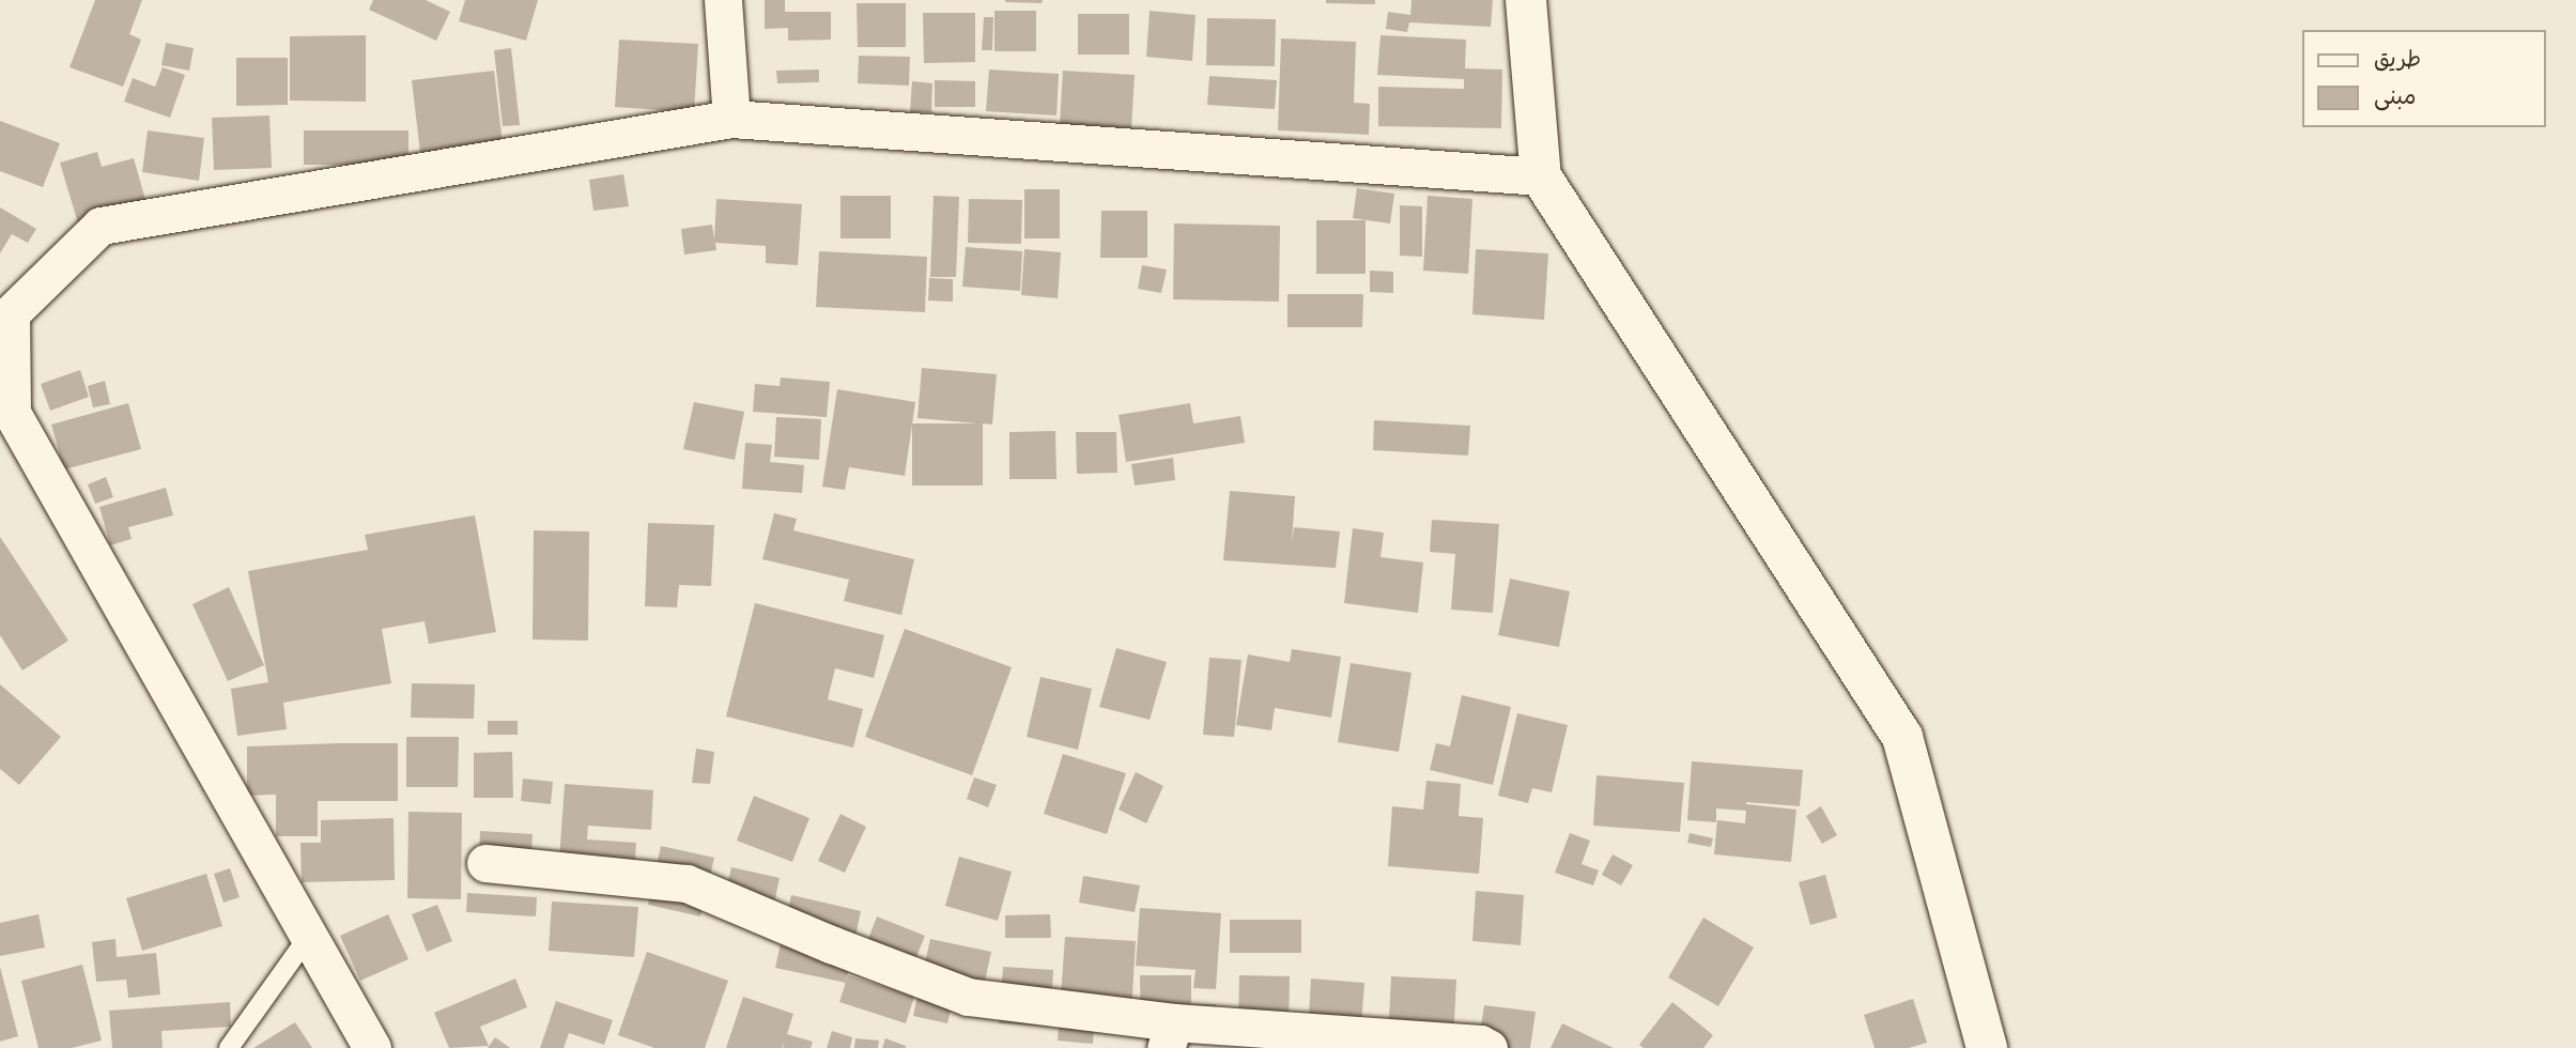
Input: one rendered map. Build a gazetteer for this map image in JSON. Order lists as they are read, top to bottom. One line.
{"legend":["طريق","مبنى"]}
